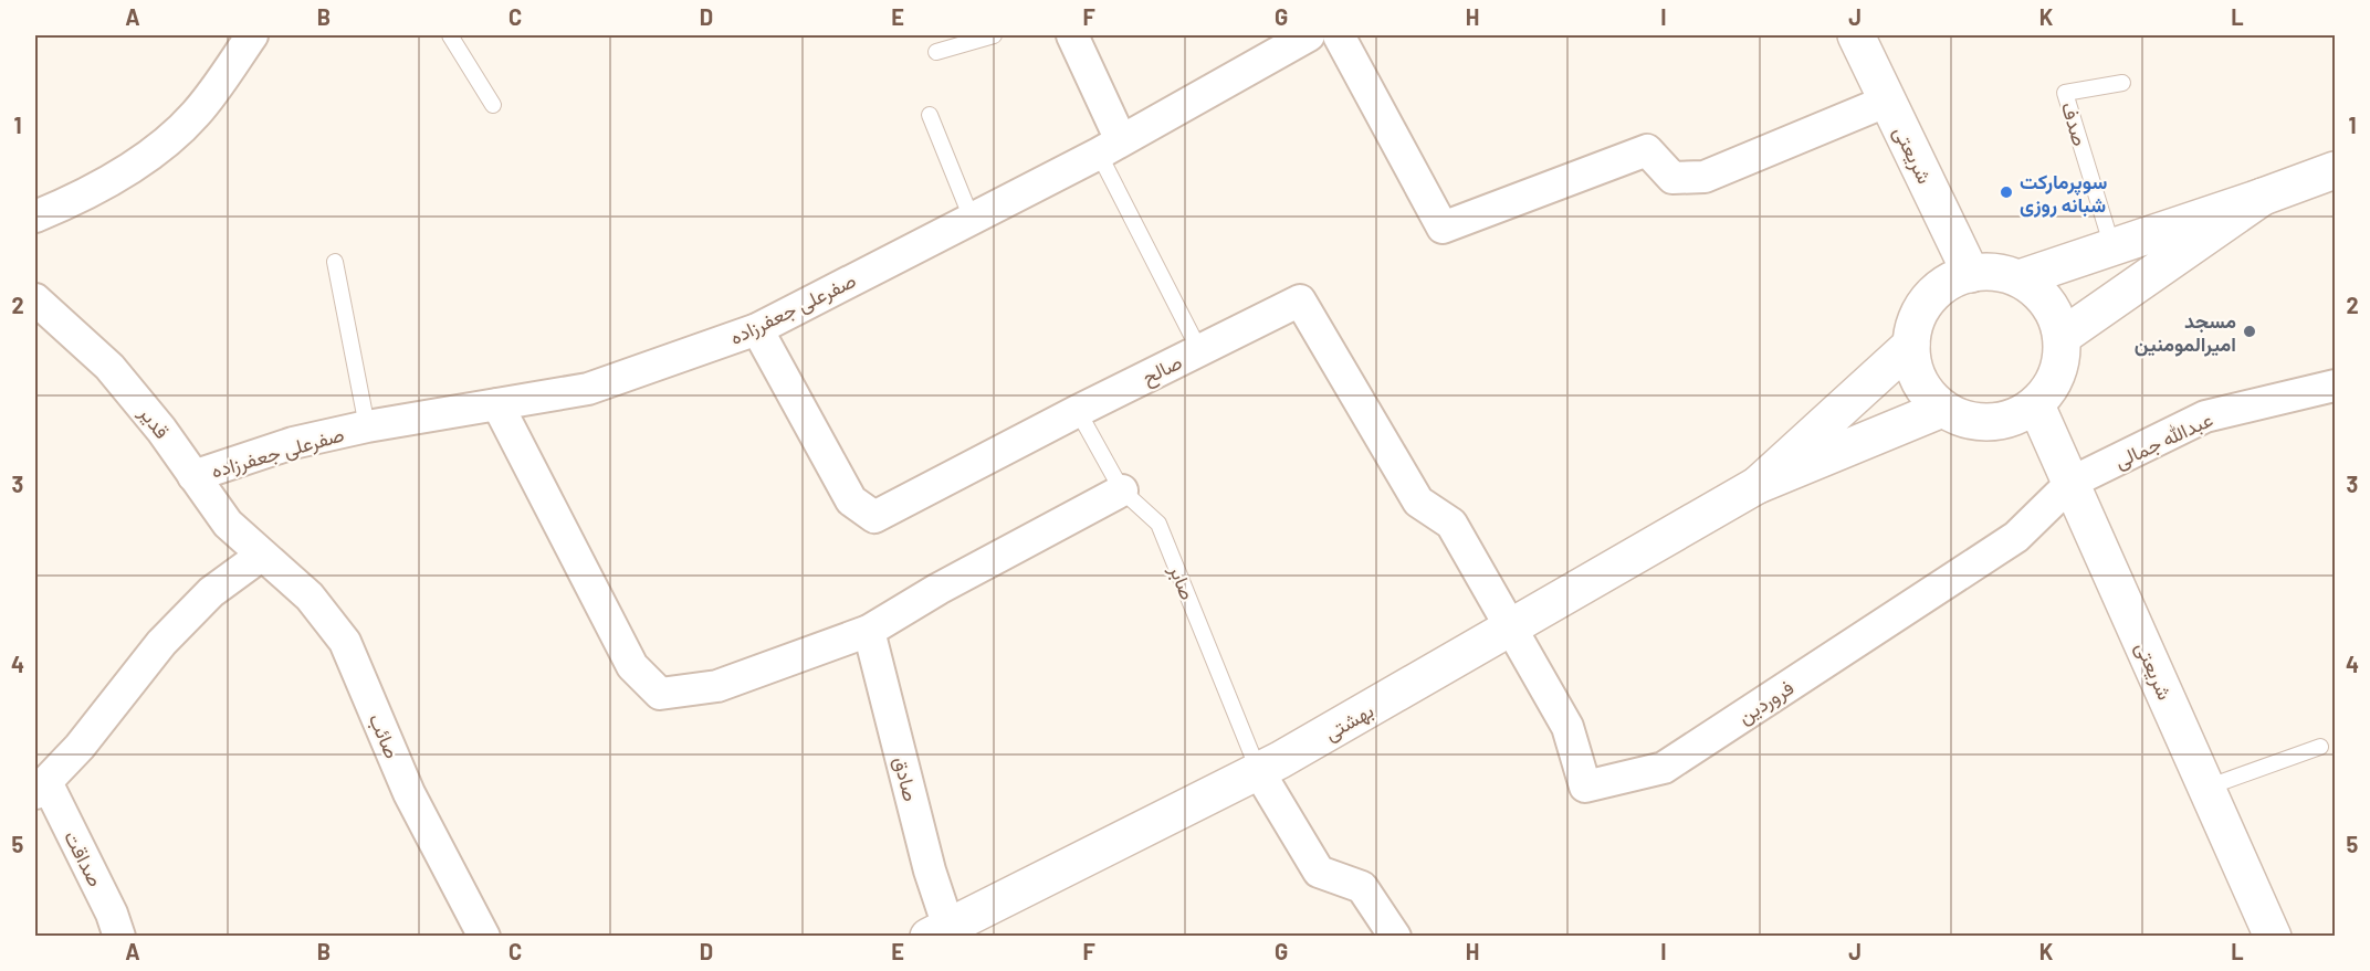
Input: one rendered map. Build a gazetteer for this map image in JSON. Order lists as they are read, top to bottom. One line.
{"streets":{"street":["شریعتی","صفرعلی جعفرزاده","صالح","قدیر","عبدالله جمالی","فروردین","بهشتی","صائب","صادق","صداقت"],"lane":["صدف","صابر"]},"crossings":[["شریعتی","عبدالله جمالی"],["شریعتی","فروردین"],["صفرعلی جعفرزاده","صالح"],["صفرعلی جعفرزاده","قدیر"],["صالح","صابر"],["صالح","فروردین"],["صالح","بهشتی"],["قدیر","صائب"],["عبدالله جمالی","فروردین"],["صابر","بهشتی"],["فروردین","بهشتی"],["بهشتی","صادق"]],"places":["سوپرمارکت شبانه روزی","مسجد امیرالمومنین"],"grid":{"columns":["A","B","C","D","E","F","G","H","I","J","K","L"],"rows":["1","2","3","4","5"]}}
